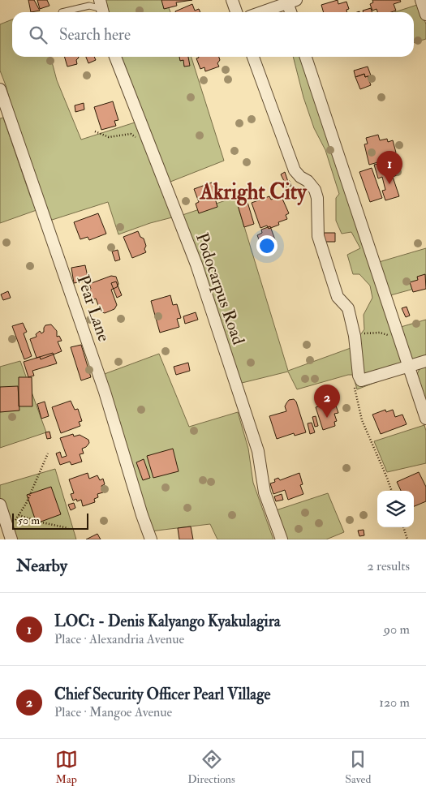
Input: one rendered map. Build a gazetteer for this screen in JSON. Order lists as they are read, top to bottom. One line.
{"streets":{"street":["Podocarpus Road","Pear Lane"]},"districts":["Akright City"],"scale_bar":"50 m","page":{"search":"Search here","pins":["1","2"],"scale":"50 m","heading":["Nearby","2 results"],"list":[{"mark":"1","name":"LOC1 - Denis Kalyango Kyakulagira","note":"Place · Alexandria Avenue","value":"90 m"},{"mark":"2","name":"Chief Security Officer Pearl Village","note":"Place · Mangoe Avenue","value":"120 m"}],"nav":["Map","Directions","Saved"]}}
